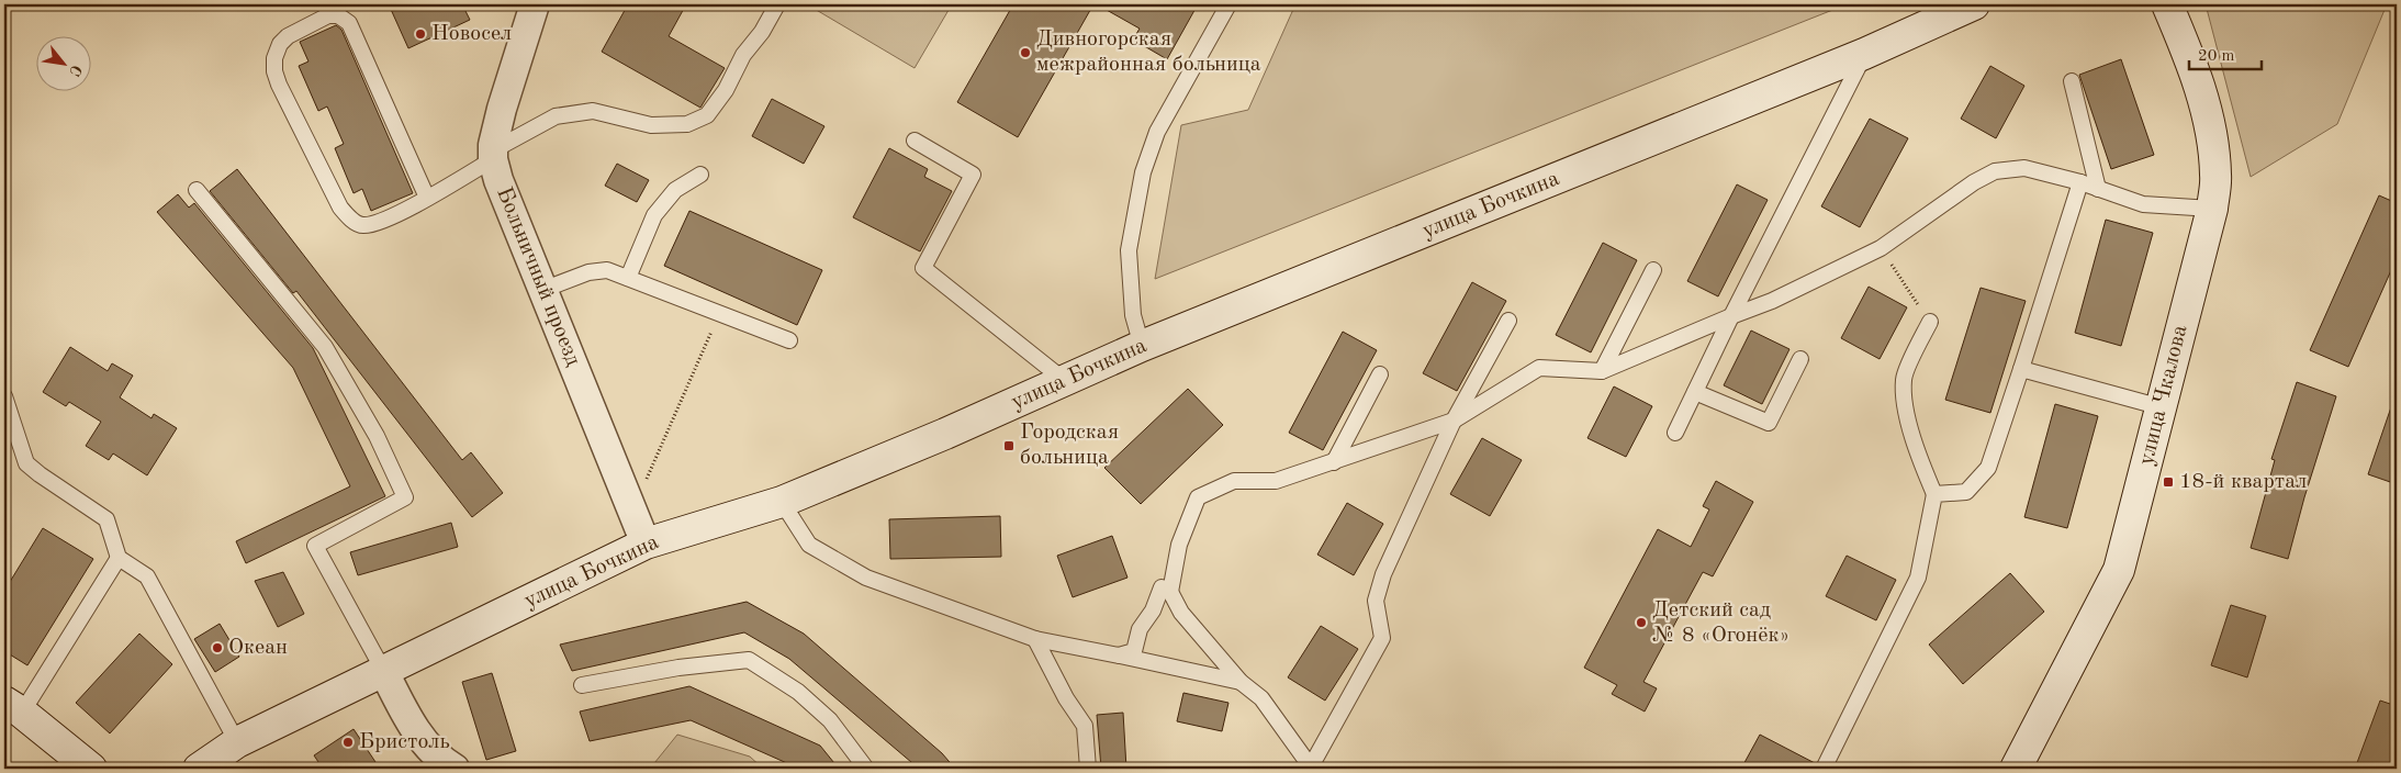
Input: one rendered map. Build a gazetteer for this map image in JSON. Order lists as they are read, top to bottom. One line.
{"streets":{"main road":["улица Бочкина","улица Чкалова"],"street":["Больничный проезд"]},"crossings":[["улица Бочкина","Больничный проезд"]],"places":{"other":["Новосел","Дивногорская межрайонная больница","Детский сад № 8 «Огонёк»","Океан","Бристоль"],"transit":["Городская больница","18-й квартал"]},"scale_bar":"20 m","north":"bottom right"}
